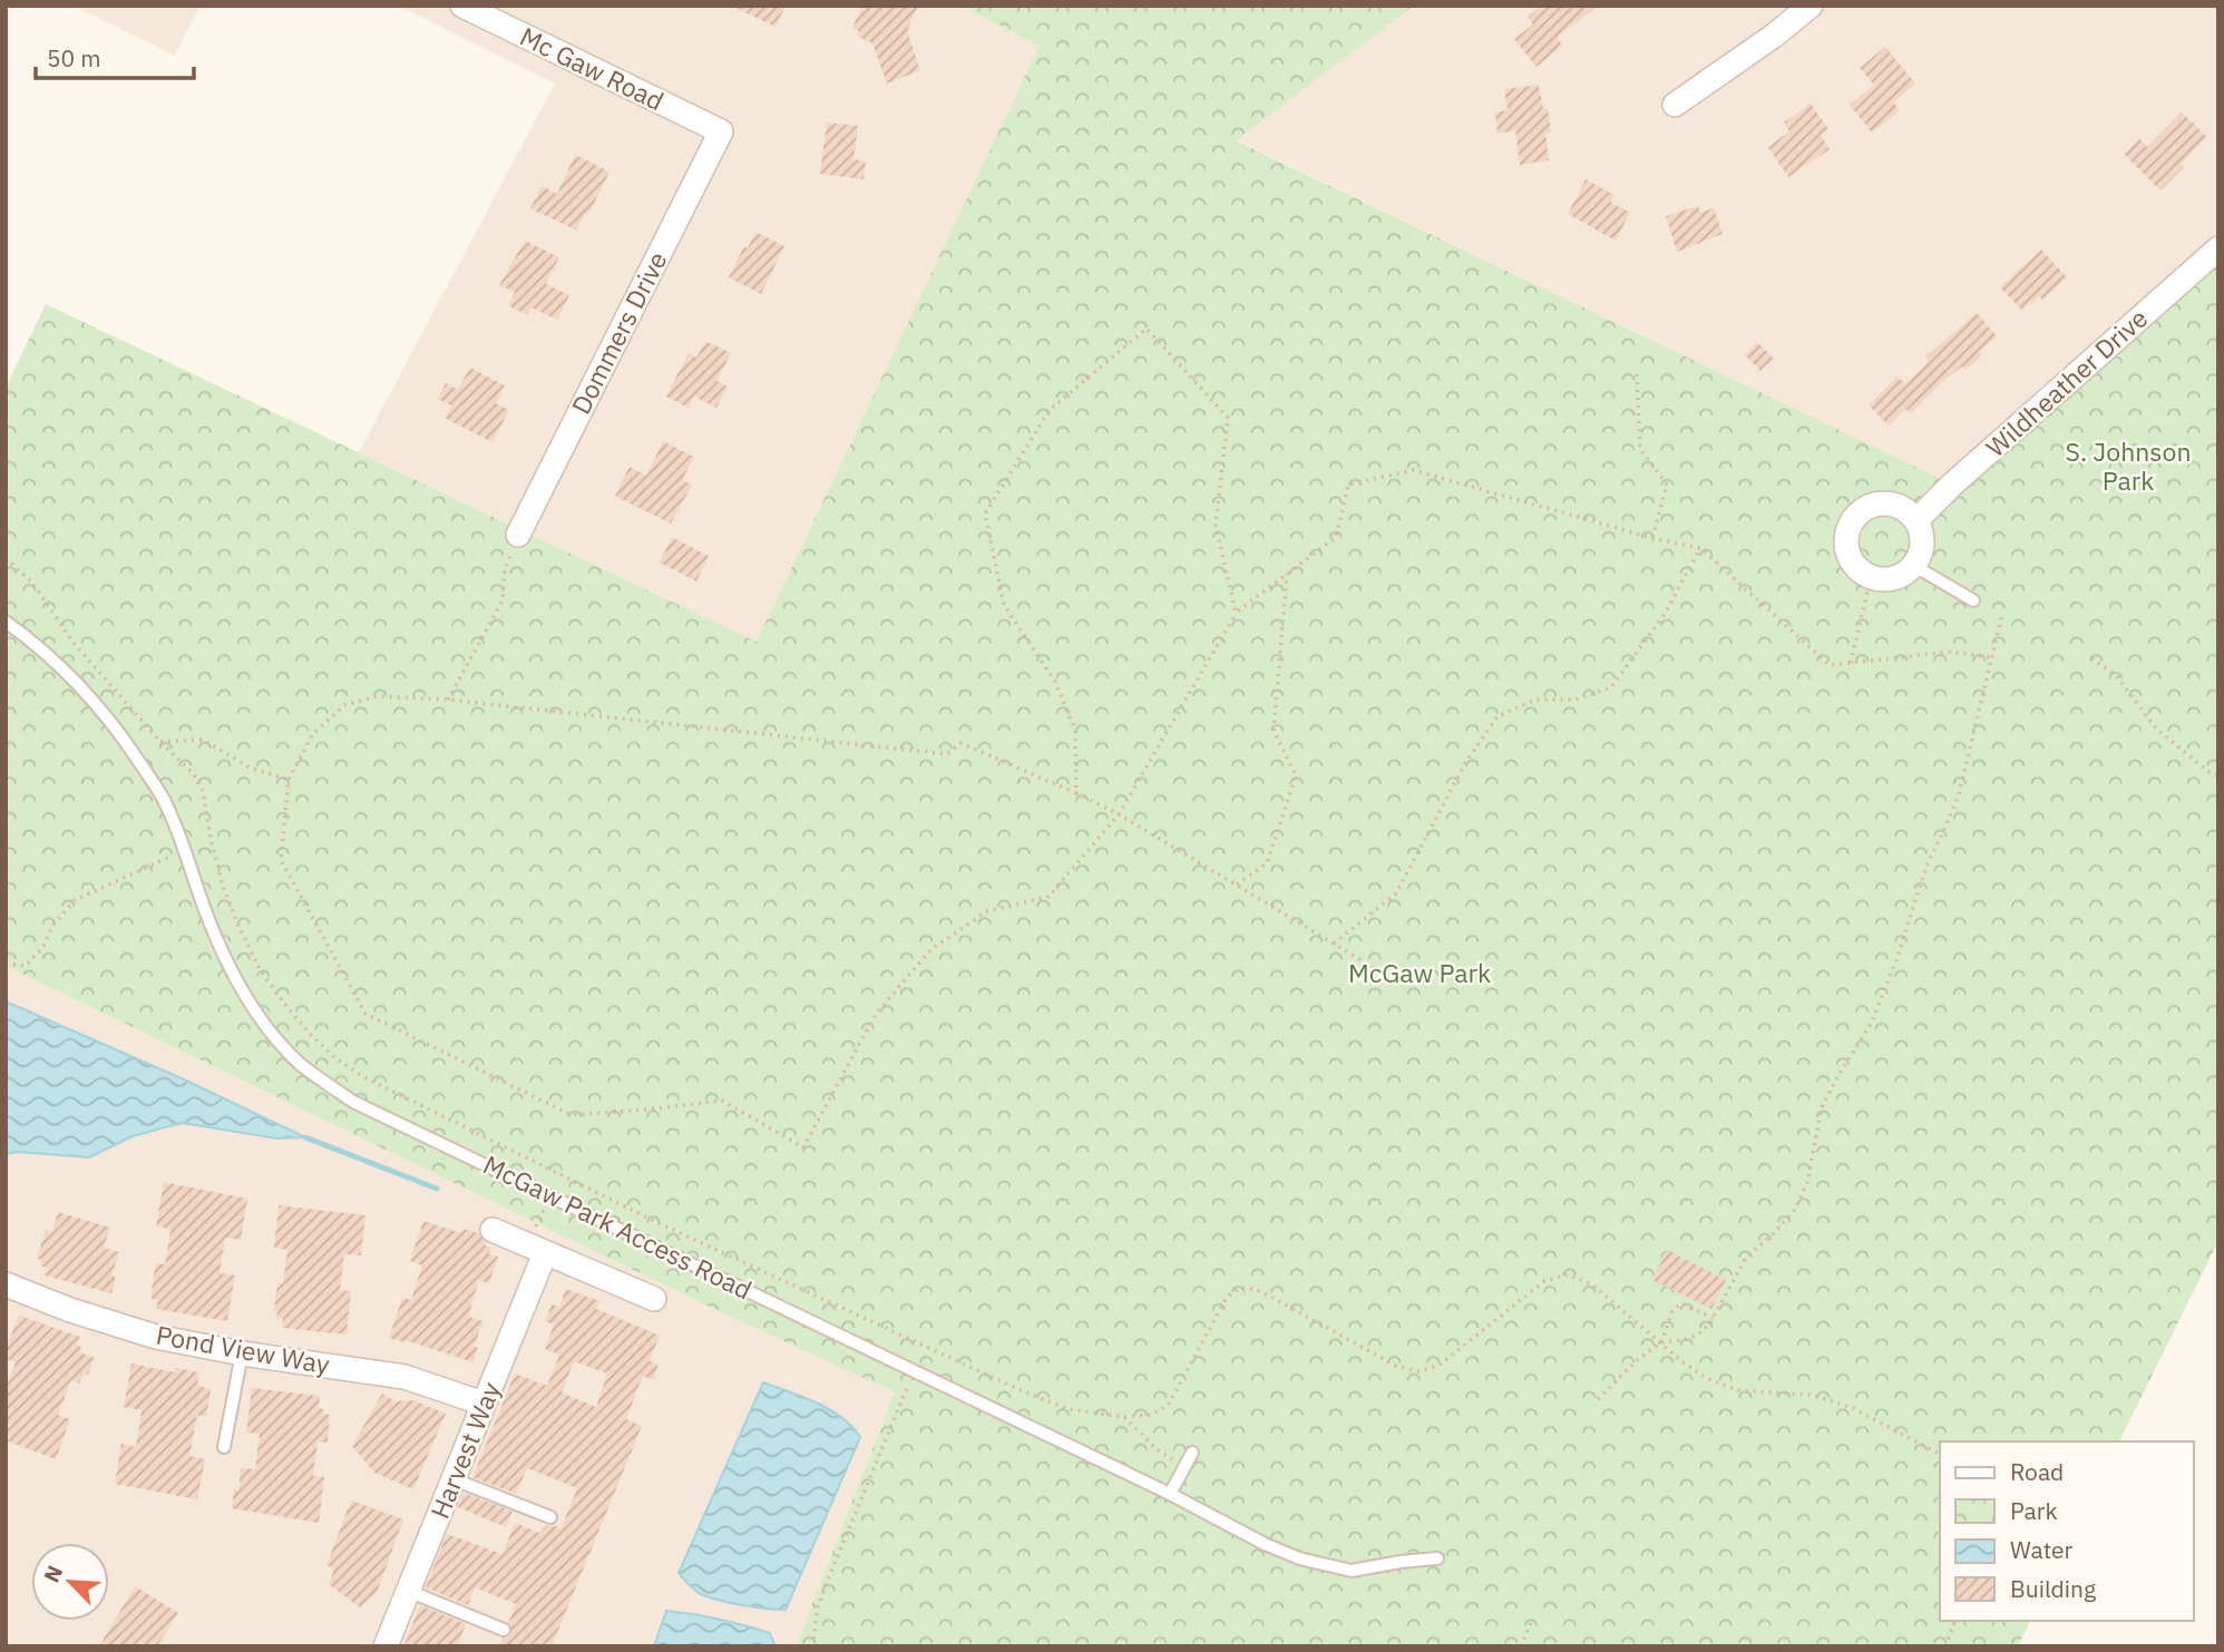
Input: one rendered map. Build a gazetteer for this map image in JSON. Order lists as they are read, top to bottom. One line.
{"streets":{"street":["Mc Gaw Road","Dommers Drive","Wildheather Drive","Pond View Way","Harvest Way"],"lane":["McGaw Park Access Road"]},"crossings":[["Mc Gaw Road","Dommers Drive"],["Pond View Way","Harvest Way"]],"parks":["S. Johnson Park","McGaw Park"],"legend":["Road","Park","Water","Building"],"scale_bar":"50 m","north":"top left"}
